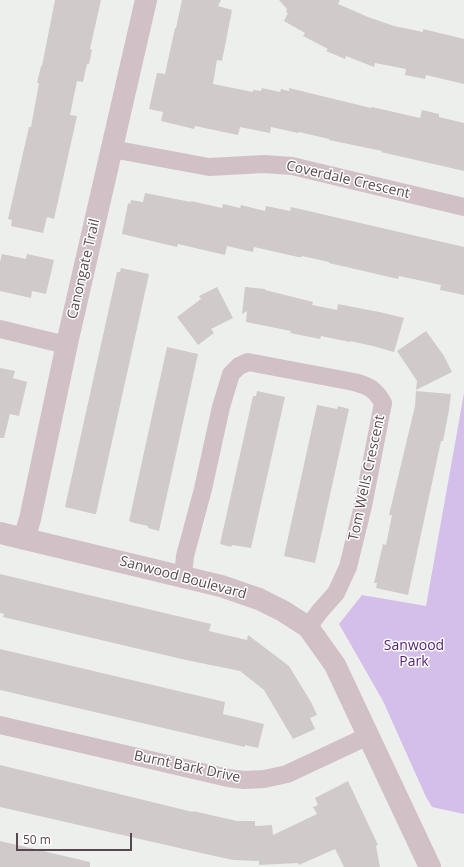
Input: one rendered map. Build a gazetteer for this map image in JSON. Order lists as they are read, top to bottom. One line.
{"streets":{"street":["Coverdale Crescent","Canongate Trail","Tom Wells Crescent","Sanwood Boulevard","Burnt Bark Drive"]},"crossings":[["Coverdale Crescent","Canongate Trail"],["Canongate Trail","Sanwood Boulevard"],["Tom Wells Crescent","Sanwood Boulevard"],["Sanwood Boulevard","Burnt Bark Drive"]],"parks":["Sanwood Park"],"scale_bar":"50 m"}
